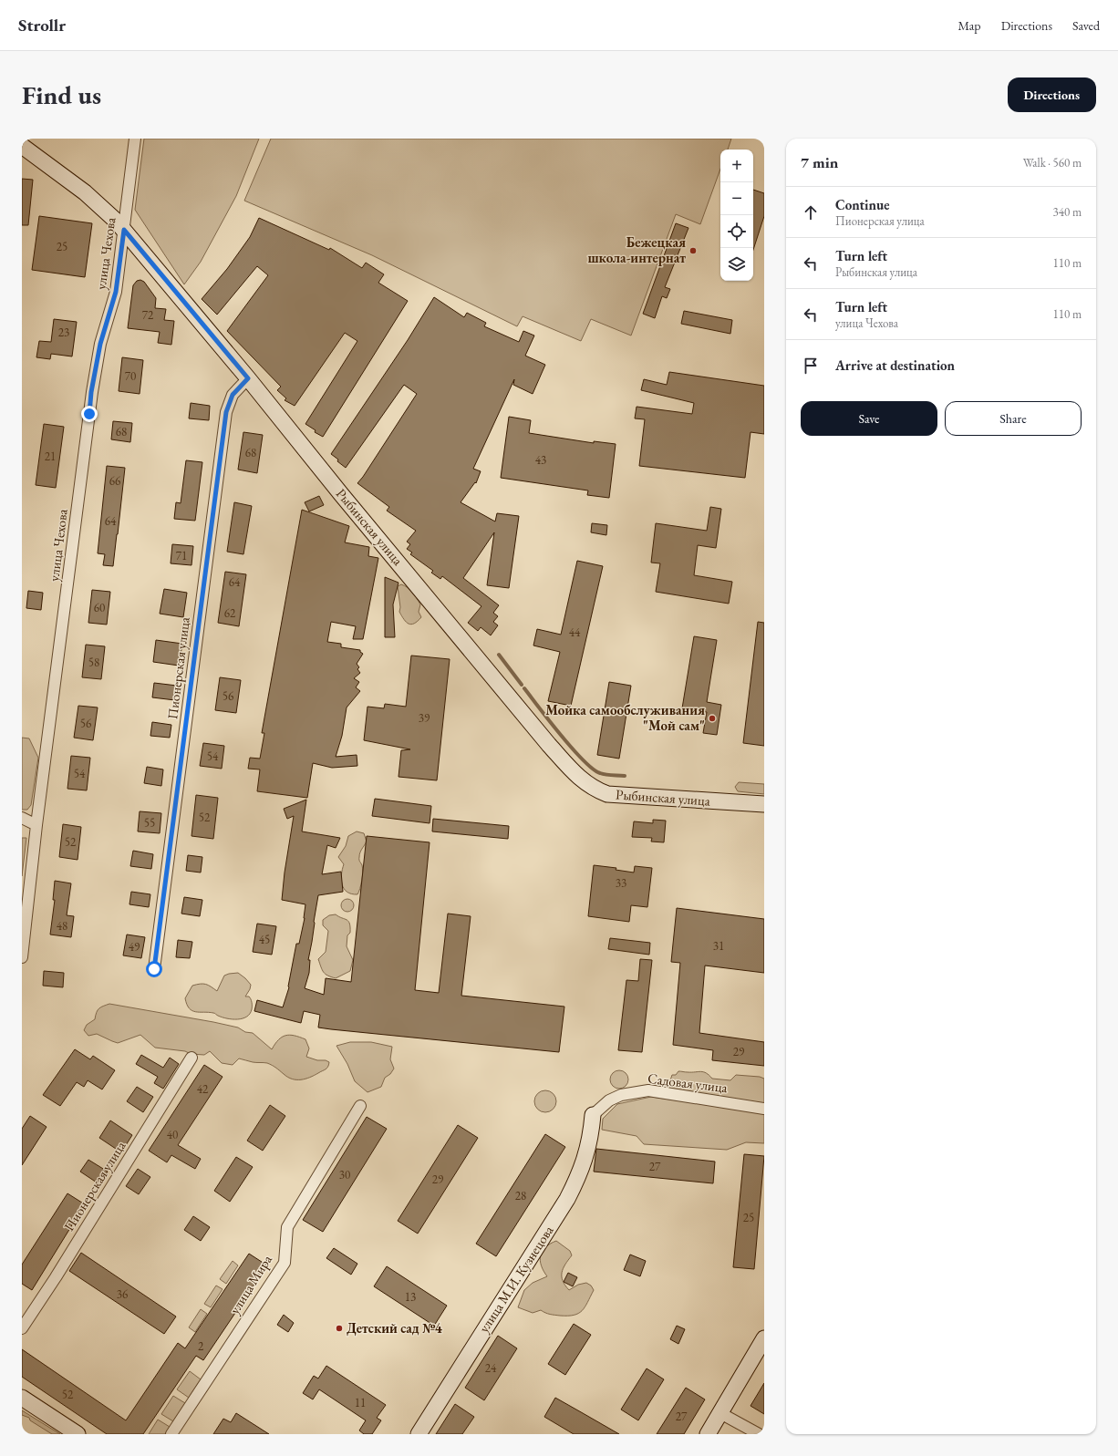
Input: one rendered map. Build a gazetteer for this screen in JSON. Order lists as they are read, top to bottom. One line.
{"streets":{"main road":["Рыбинская улица","улица М.И. Кузнецова"],"street":["улица Чехова","Пионерская улица","Садовая улица","улица Мира"]},"crossings":[["улица Чехова","Рыбинская улица"],["Рыбинская улица","Пионерская улица"],["Садовая улица","улица М.И. Кузнецова"]],"places":["Бежецкая школа-интернат","Мойка самообслуживания \"Мой сам\"","Детский сад №4"],"house_numbers":["25","72","23","70","68","68","21","43","66","64","71","64","60","62","44","58","56","39","56","54","54","52","55","52","33","48","45","31","49","29","42","40","27","30","29","28","25","36","13","2","24","52","11","27"],"page":{"header":"Strollr","nav":["Map","Directions","Saved"],"buttons":["Directions",["Save","Share"]],"title":"Find us","heading":["7 min","Walk · 560 m"],"map_buttons":["+","−"],"list":[["Continue","Пионерская улица","340 m"],["Turn left","Рыбинская улица","110 m"],["Turn left","улица Чехова","110 m"],"Arrive at destination"]}}
